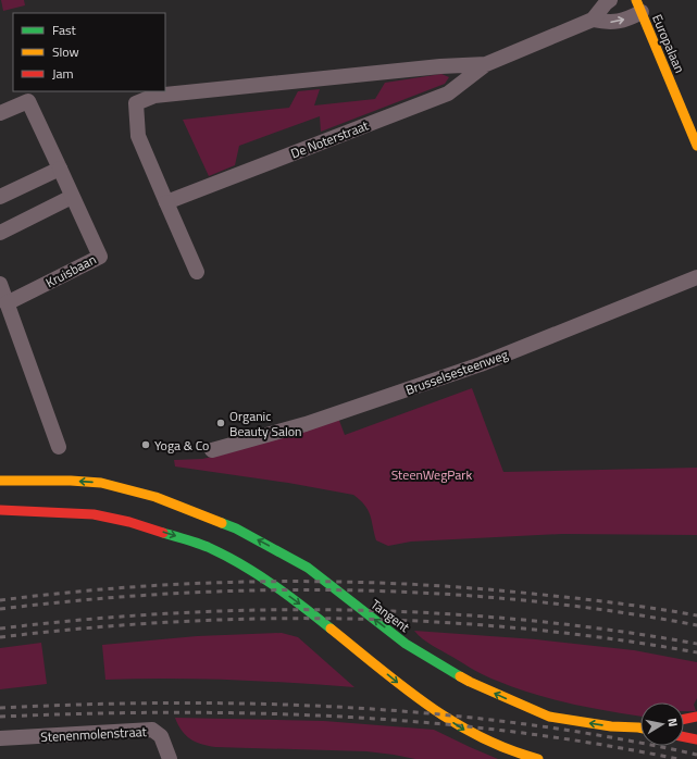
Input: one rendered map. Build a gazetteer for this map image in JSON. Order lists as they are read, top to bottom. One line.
{"streets":{"main road":["Europalaan","Tangent"],"street":["De Noterstraat","Kruisbaan","Brusselsesteenweg","Stenenmolenstraat"]},"crossings":[["Europalaan","De Noterstraat"]],"parks":["SteenWegPark"],"places":["Organic Beauty Salon","Yoga & Co"],"legend":["Fast","Slow","Jam"],"north":"right"}
